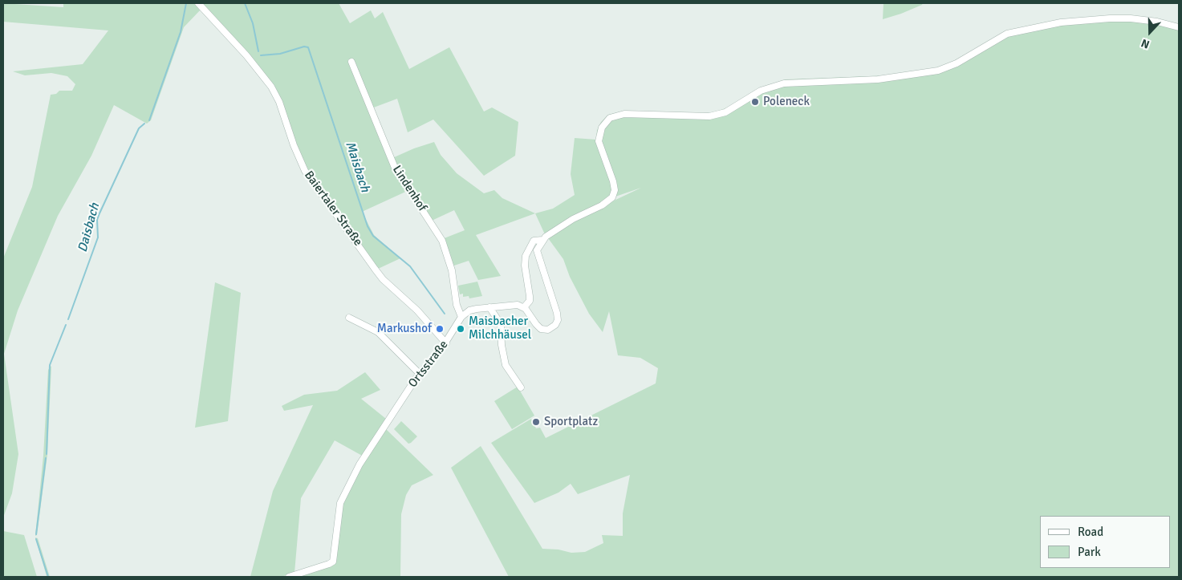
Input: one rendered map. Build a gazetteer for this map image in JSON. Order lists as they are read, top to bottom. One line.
{"streets":{"street":["Lindenhof","Baiertaler Straße","Ortsstraße"]},"crossings":[["Lindenhof","Ortsstraße"],["Baiertaler Straße","Ortsstraße"]],"water":["Maisbach","Daisbach"],"places":["Poleneck","Markushof","Maisbacher Milchhäusel","Sportplatz"],"legend":["Road","Park"],"north":"bottom"}
